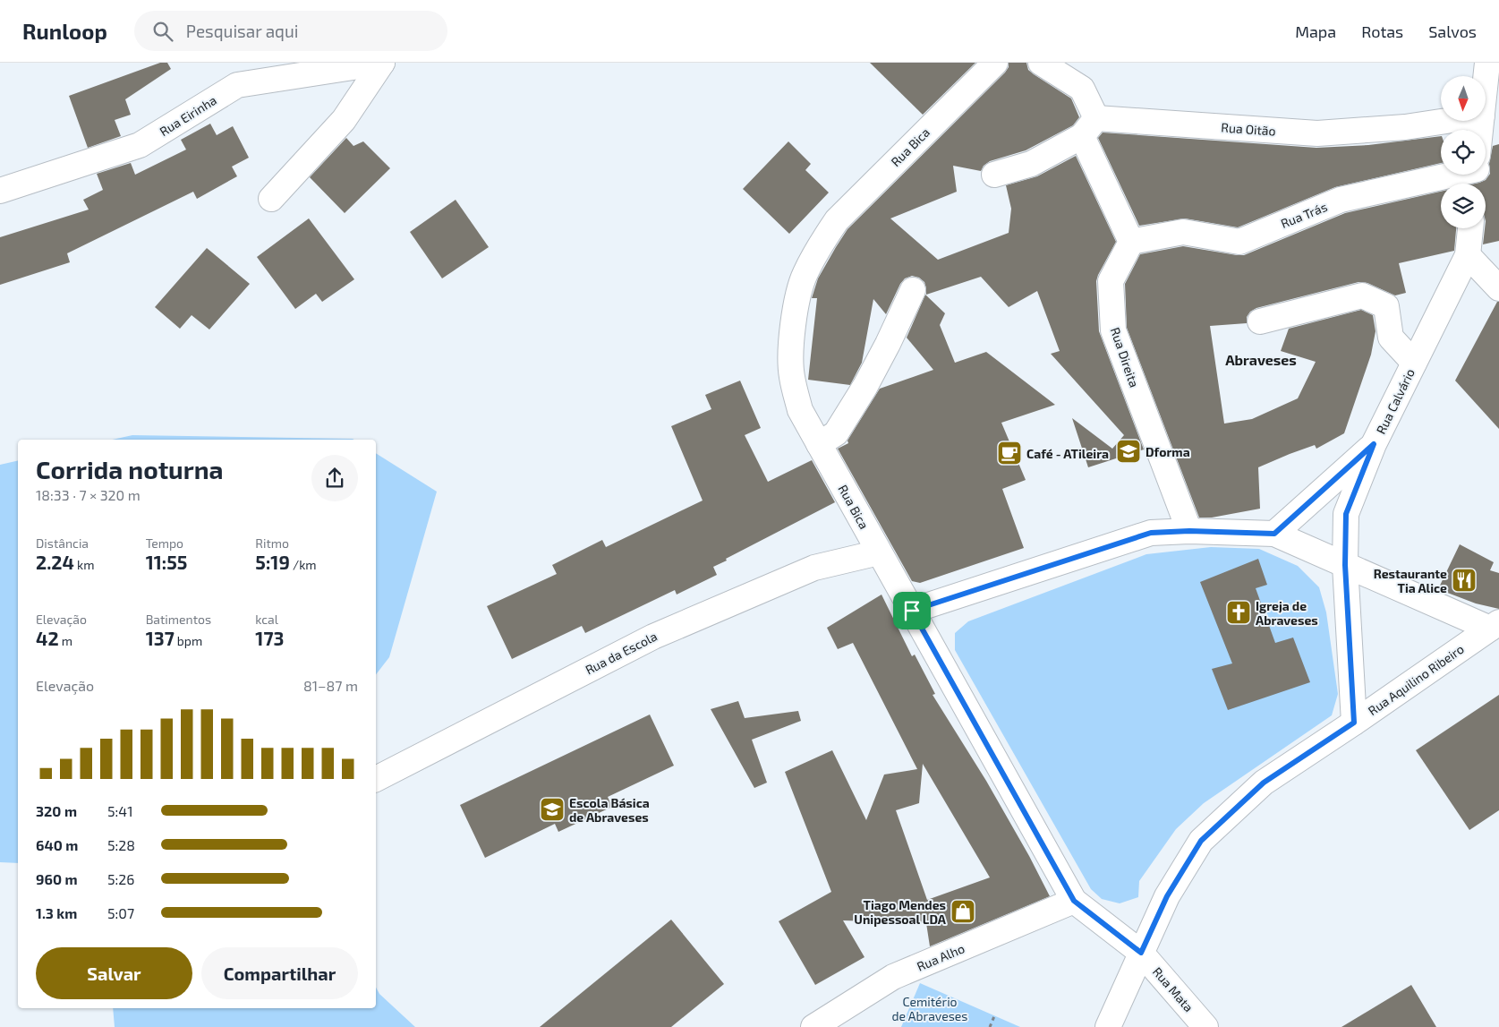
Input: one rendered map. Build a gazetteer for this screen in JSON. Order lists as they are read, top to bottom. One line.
{"streets":{"street":["Rua Eirinha","Rua Oitão","Rua Bica","Rua Trás","Rua Direita","Rua Calvário","Rua da Escola","Rua Aquilino Ribeiro","Rua Alho","Rua Mata"]},"crossings":[["Rua Bica","Rua da Escola"],["Rua Bica","Rua Aquilino Ribeiro"],["Rua Bica","Rua Alho"],["Rua Bica","Rua Mata"],["Rua Trás","Rua Direita"],["Rua Calvário","Rua Aquilino Ribeiro"],["Rua Aquilino Ribeiro","Rua Mata"]],"districts":["Abraveses"],"parks":["Cemitério de Abraveses"],"places":{"school or university":["Dforma","Escola Básica de Abraveses"],"cafe":["Café - ATileira"],"restaurant":["Restaurante Tia Alice"],"church":["Igreja de Abraveses"],"shop":["Tiago Mendes Unipessoal LDA"]},"north":"bottom","page":{"header":"Runloop","search":"Pesquisar aqui","nav":["Mapa","Rotas","Salvos"],"heading":["Corrida noturna","18:33 · 7 × 320 m"],"stats":[["Distância","2.24 km"],["Tempo","11:55"],["Ritmo","5:19 /km"],["Elevação","42 m"],["Batimentos","137 bpm"],["kcal","173"]],"chart":["Elevação","81–87 m"],"list":[{"name":"320 m","note":"5:41"},{"name":"640 m","note":"5:28"},{"name":"960 m","note":"5:26"},{"name":"1.3 km","note":"5:07"}],"buttons":["Salvar","Compartilhar"]}}
